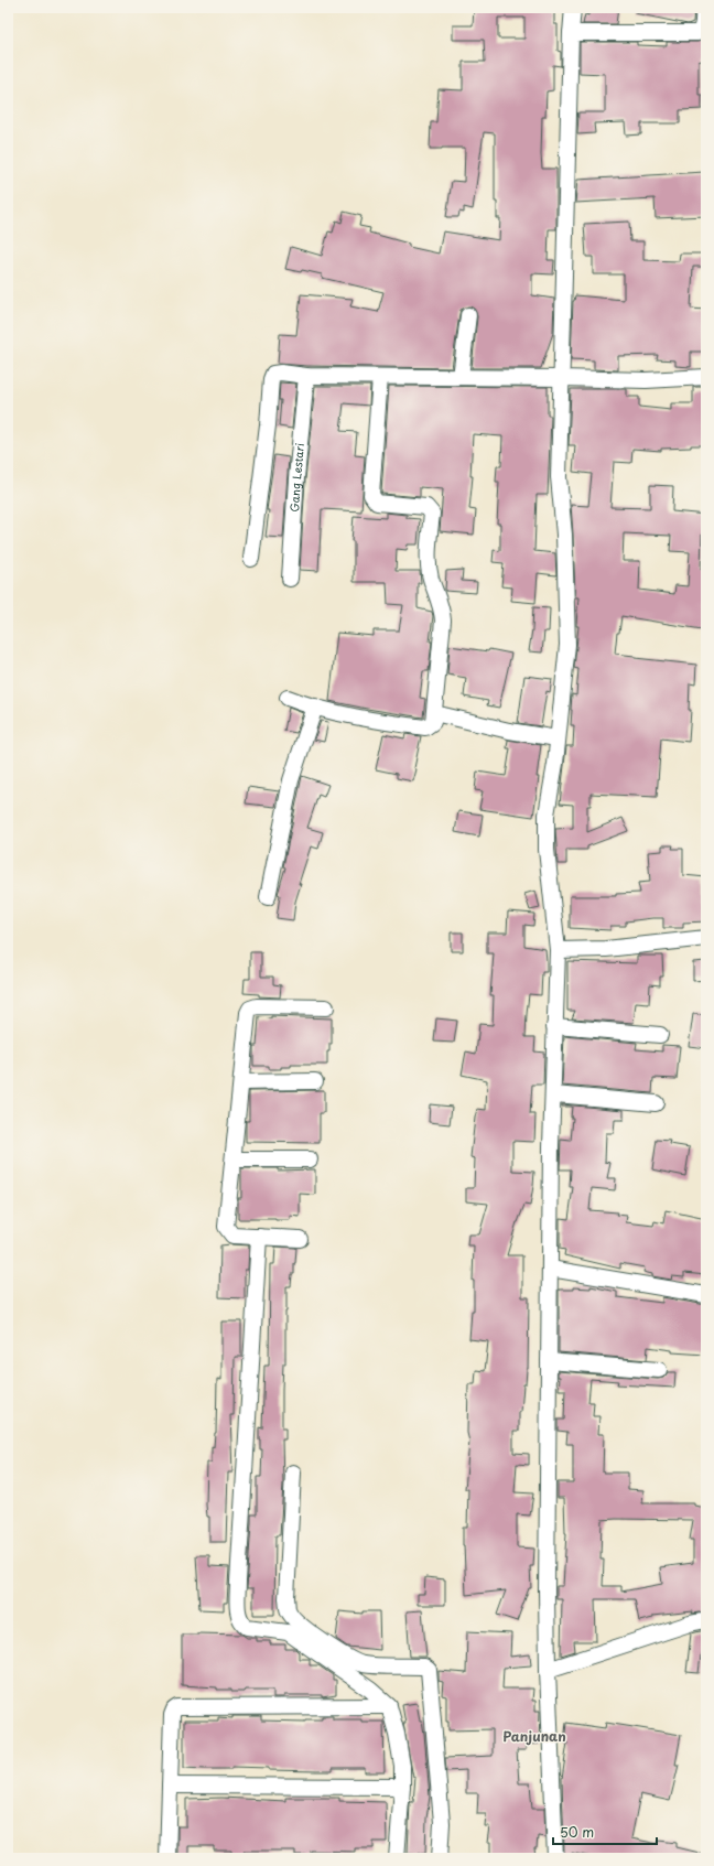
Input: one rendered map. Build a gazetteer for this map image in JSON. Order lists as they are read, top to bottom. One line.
{"streets":{"street":["Gang Lestari"]},"districts":["Panjunan"],"scale_bar":"50 m"}
